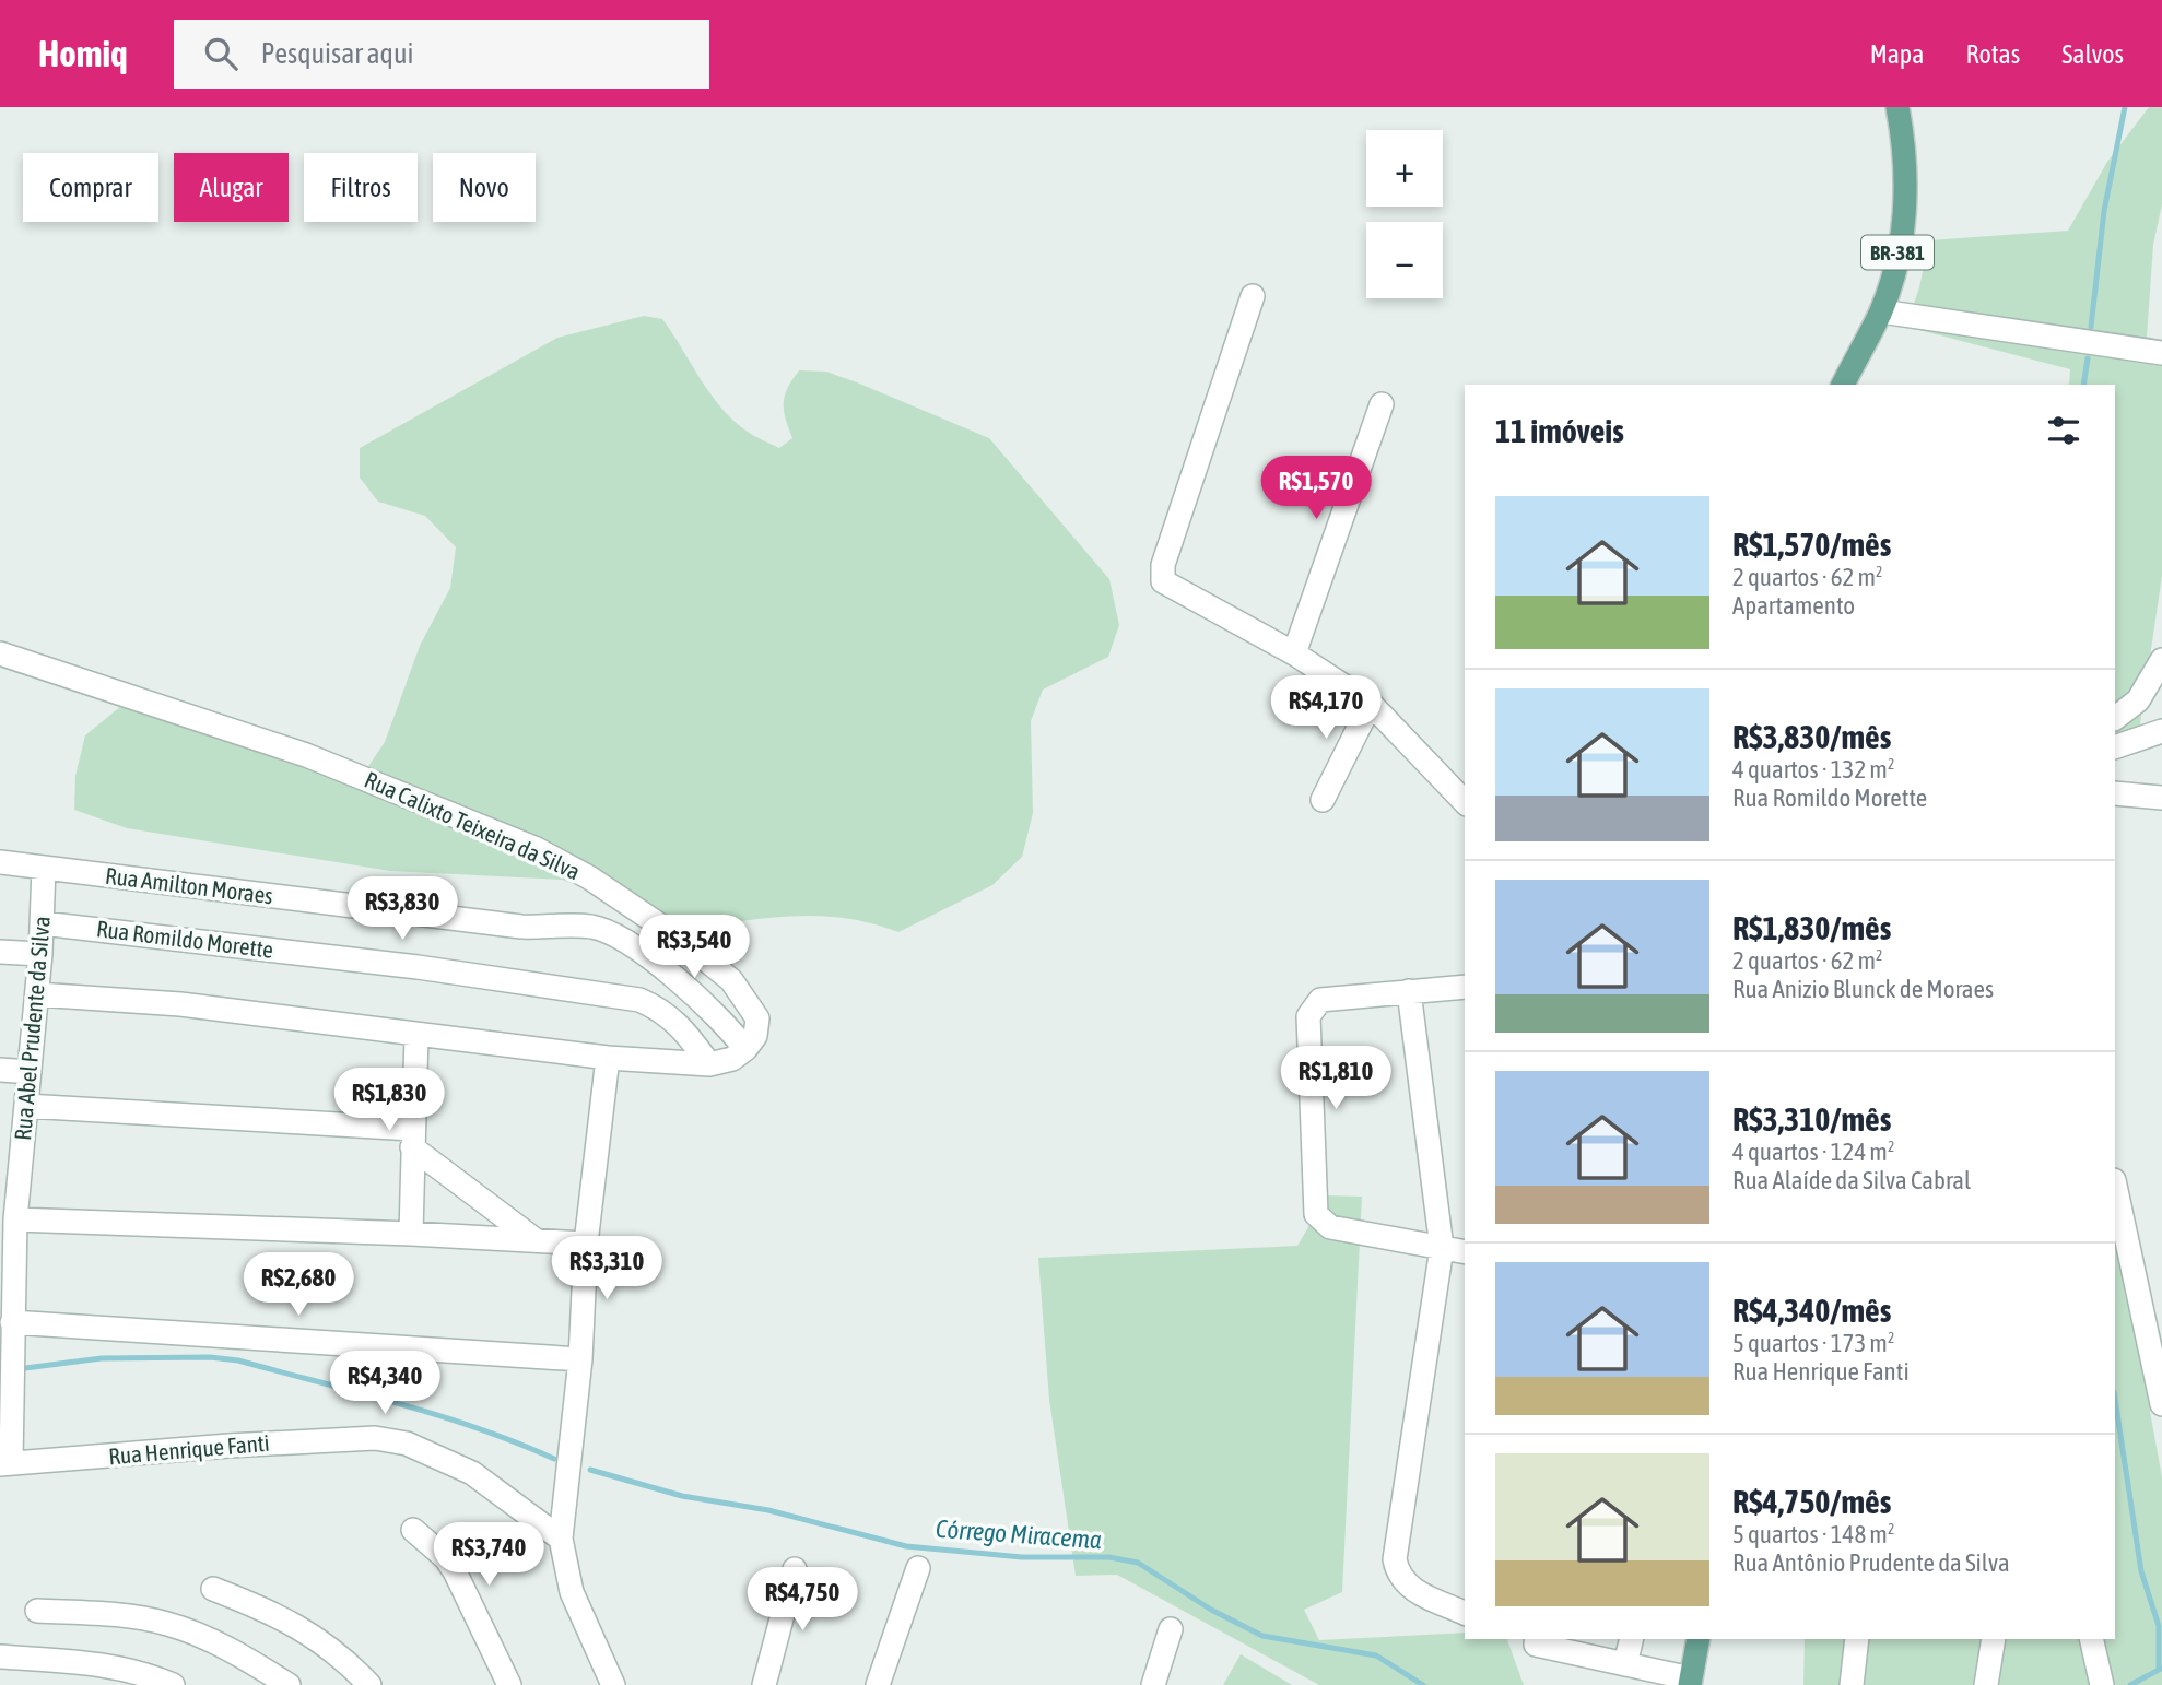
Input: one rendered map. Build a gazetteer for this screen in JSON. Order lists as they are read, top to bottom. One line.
{"streets":{"main road":["BR-381"],"street":["Rua Calixto Teixeira da Silva","Rua Amilton Moraes","Rua Romildo Morette","Rua Abel Prudente da Silva","Rua Henrique Fanti"]},"crossings":[["Rua Calixto Teixeira da Silva","Rua Amilton Moraes"],["Rua Amilton Moraes","Rua Abel Prudente da Silva"],["Rua Romildo Morette","Rua Abel Prudente da Silva"],["Rua Abel Prudente da Silva","Rua Henrique Fanti"]],"water":["Córrego Miracema"],"page":{"header":"Homiq","search":"Pesquisar aqui","nav":["Mapa","Rotas","Salvos"],"map_buttons":["+","−"],"chip":["Comprar","Alugar","Filtros","Novo"],"heading":"11 imóveis","price":["R$1,570","R$4,170","R$3,830","R$3,540","R$1,810","R$1,830","R$3,310","R$2,680","R$4,340","R$3,740","R$4,750"],"list":[{"name":"R$1,570/mês","note":"2 quartos · 62 m² · Apartamento"},{"name":"R$3,830/mês","note":"4 quartos · 132 m² · Rua Romildo Morette"},{"name":"R$1,830/mês","note":"2 quartos · 62 m² · Rua Anizio Blunck de Moraes"},{"name":"R$3,310/mês","note":"4 quartos · 124 m² · Rua Alaíde da Silva Cabral"},{"name":"R$4,340/mês","note":"5 quartos · 173 m² · Rua Henrique Fanti"},{"name":"R$4,750/mês","note":"5 quartos · 148 m² · Rua Antônio Prudente da Silva"}]}}
